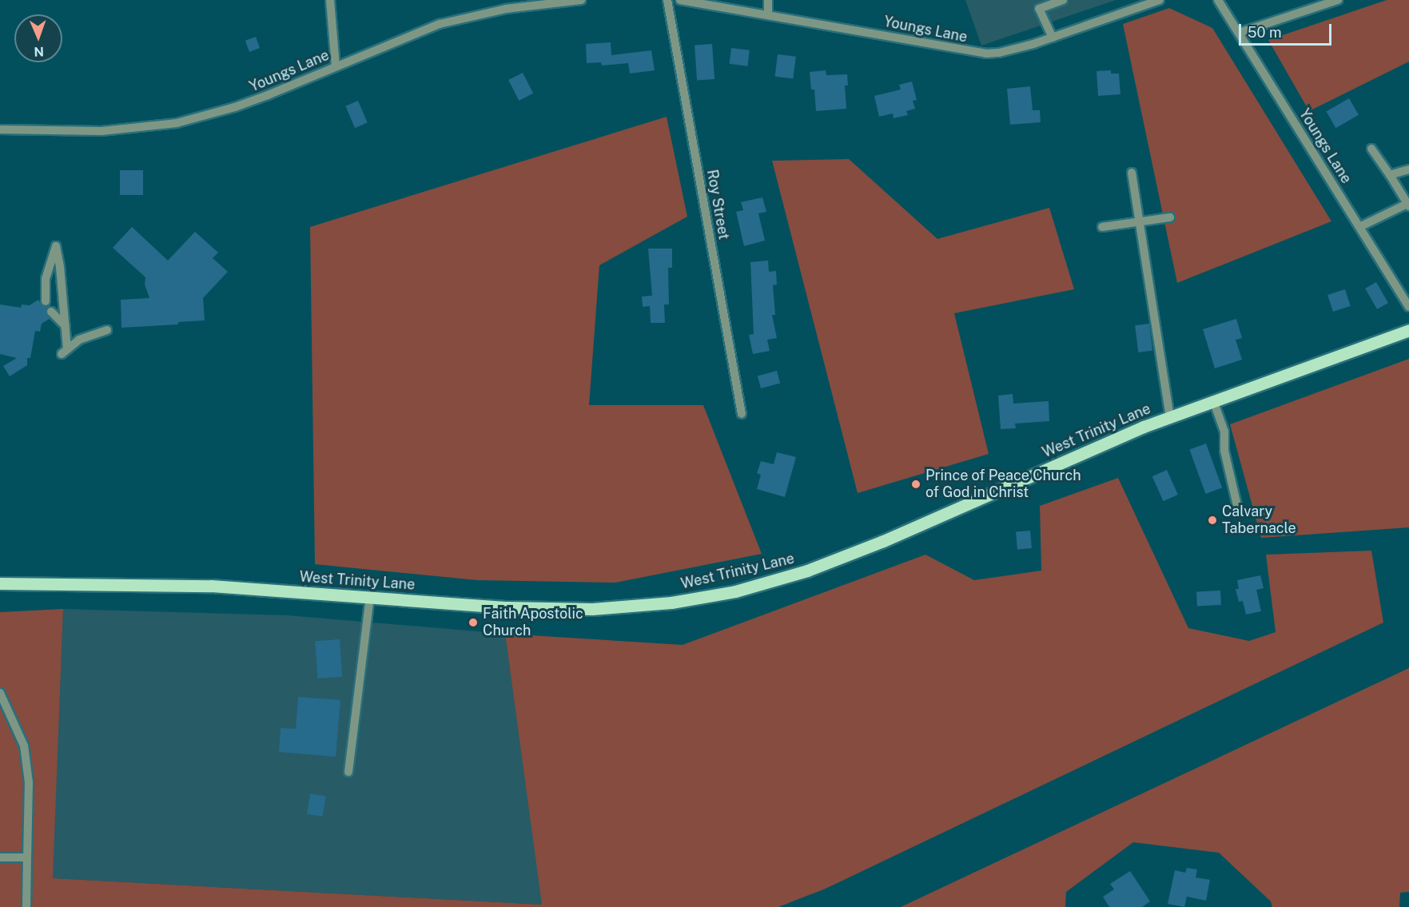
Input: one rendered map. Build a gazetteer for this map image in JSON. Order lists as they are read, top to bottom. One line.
{"streets":{"main road":["West Trinity Lane"],"street":["Youngs Lane","Roy Street"]},"places":["Prince of Peace Church of God in Christ","Calvary Tabernacle","Faith Apostolic Church"],"scale_bar":"50 m","north":"bottom"}
